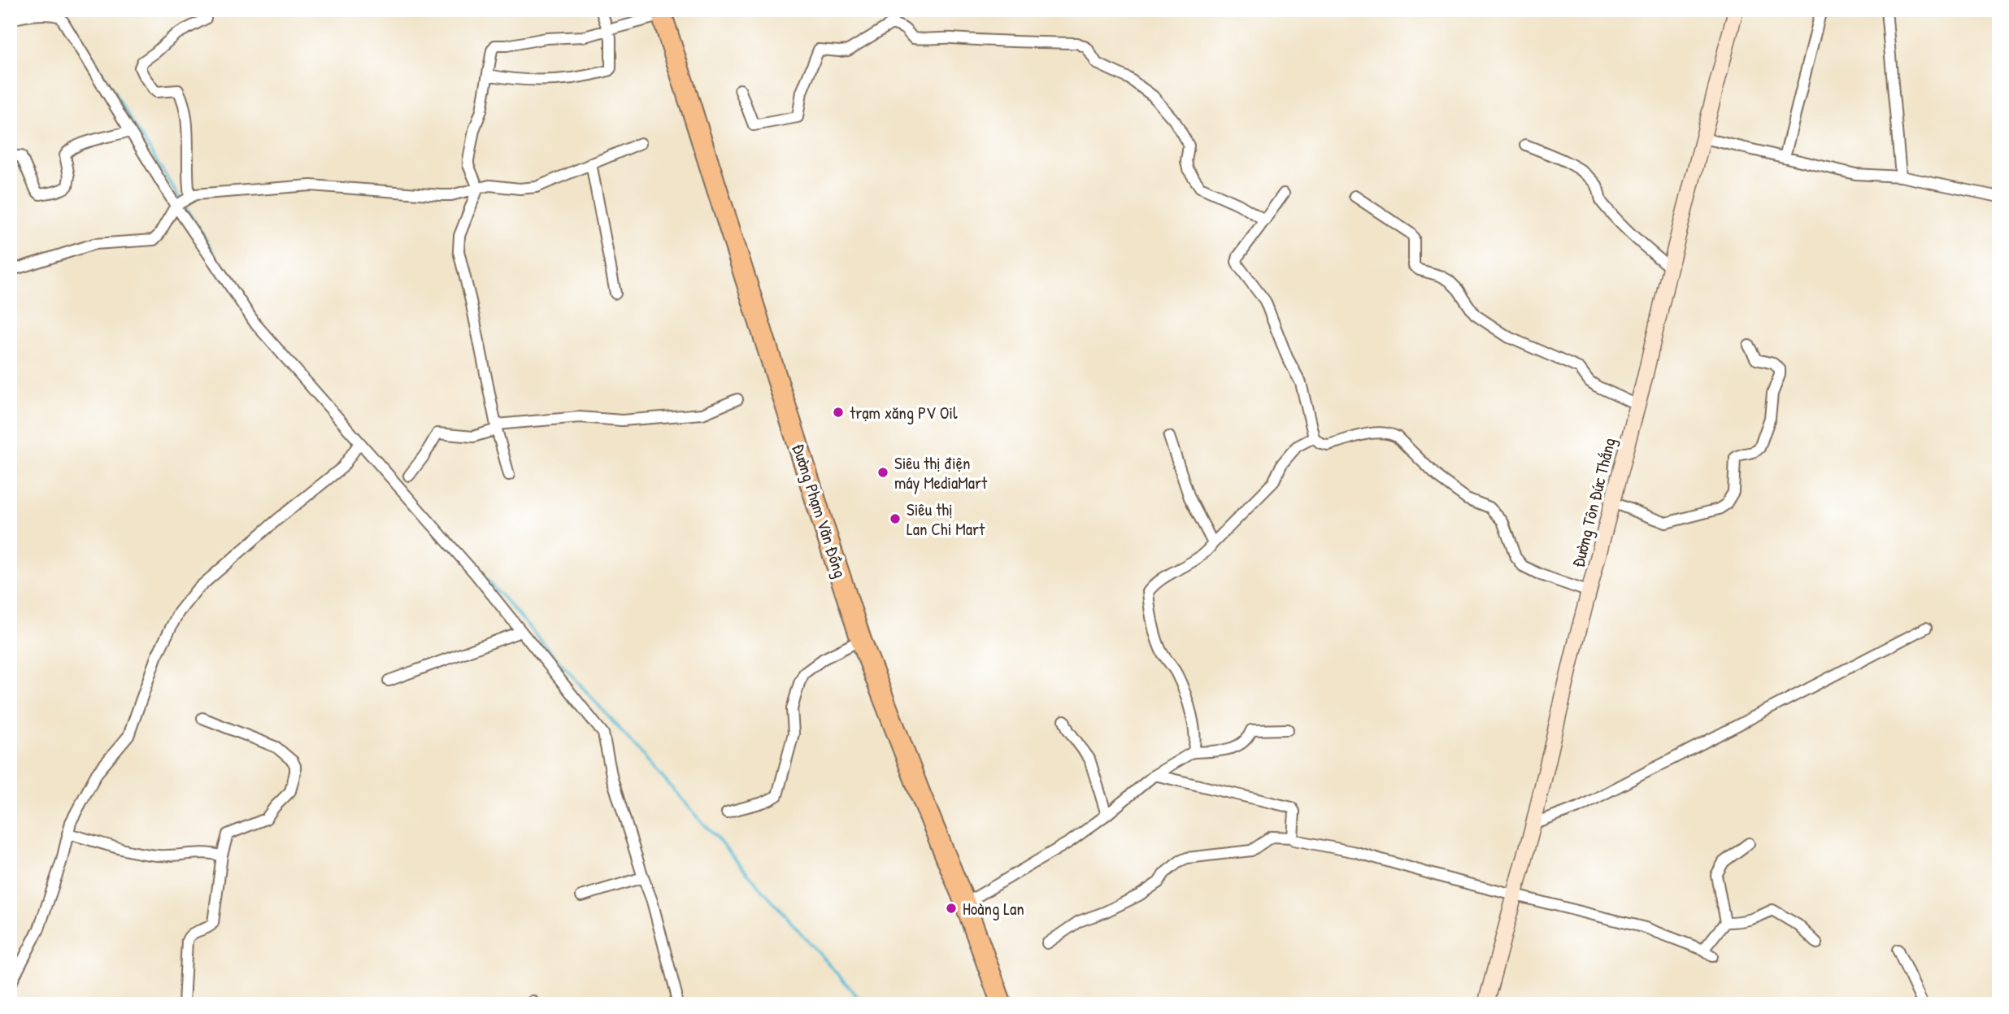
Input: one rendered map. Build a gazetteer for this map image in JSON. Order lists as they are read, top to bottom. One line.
{"streets":{"highway":["Đường Phạm Văn Đồng"],"main road":["Đường Tôn Đức Thắng"]},"places":["trạm xăng PV Oil","Siêu thị điện máy MediaMart","Siêu thị Lan Chi Mart","Hoàng Lan"]}
